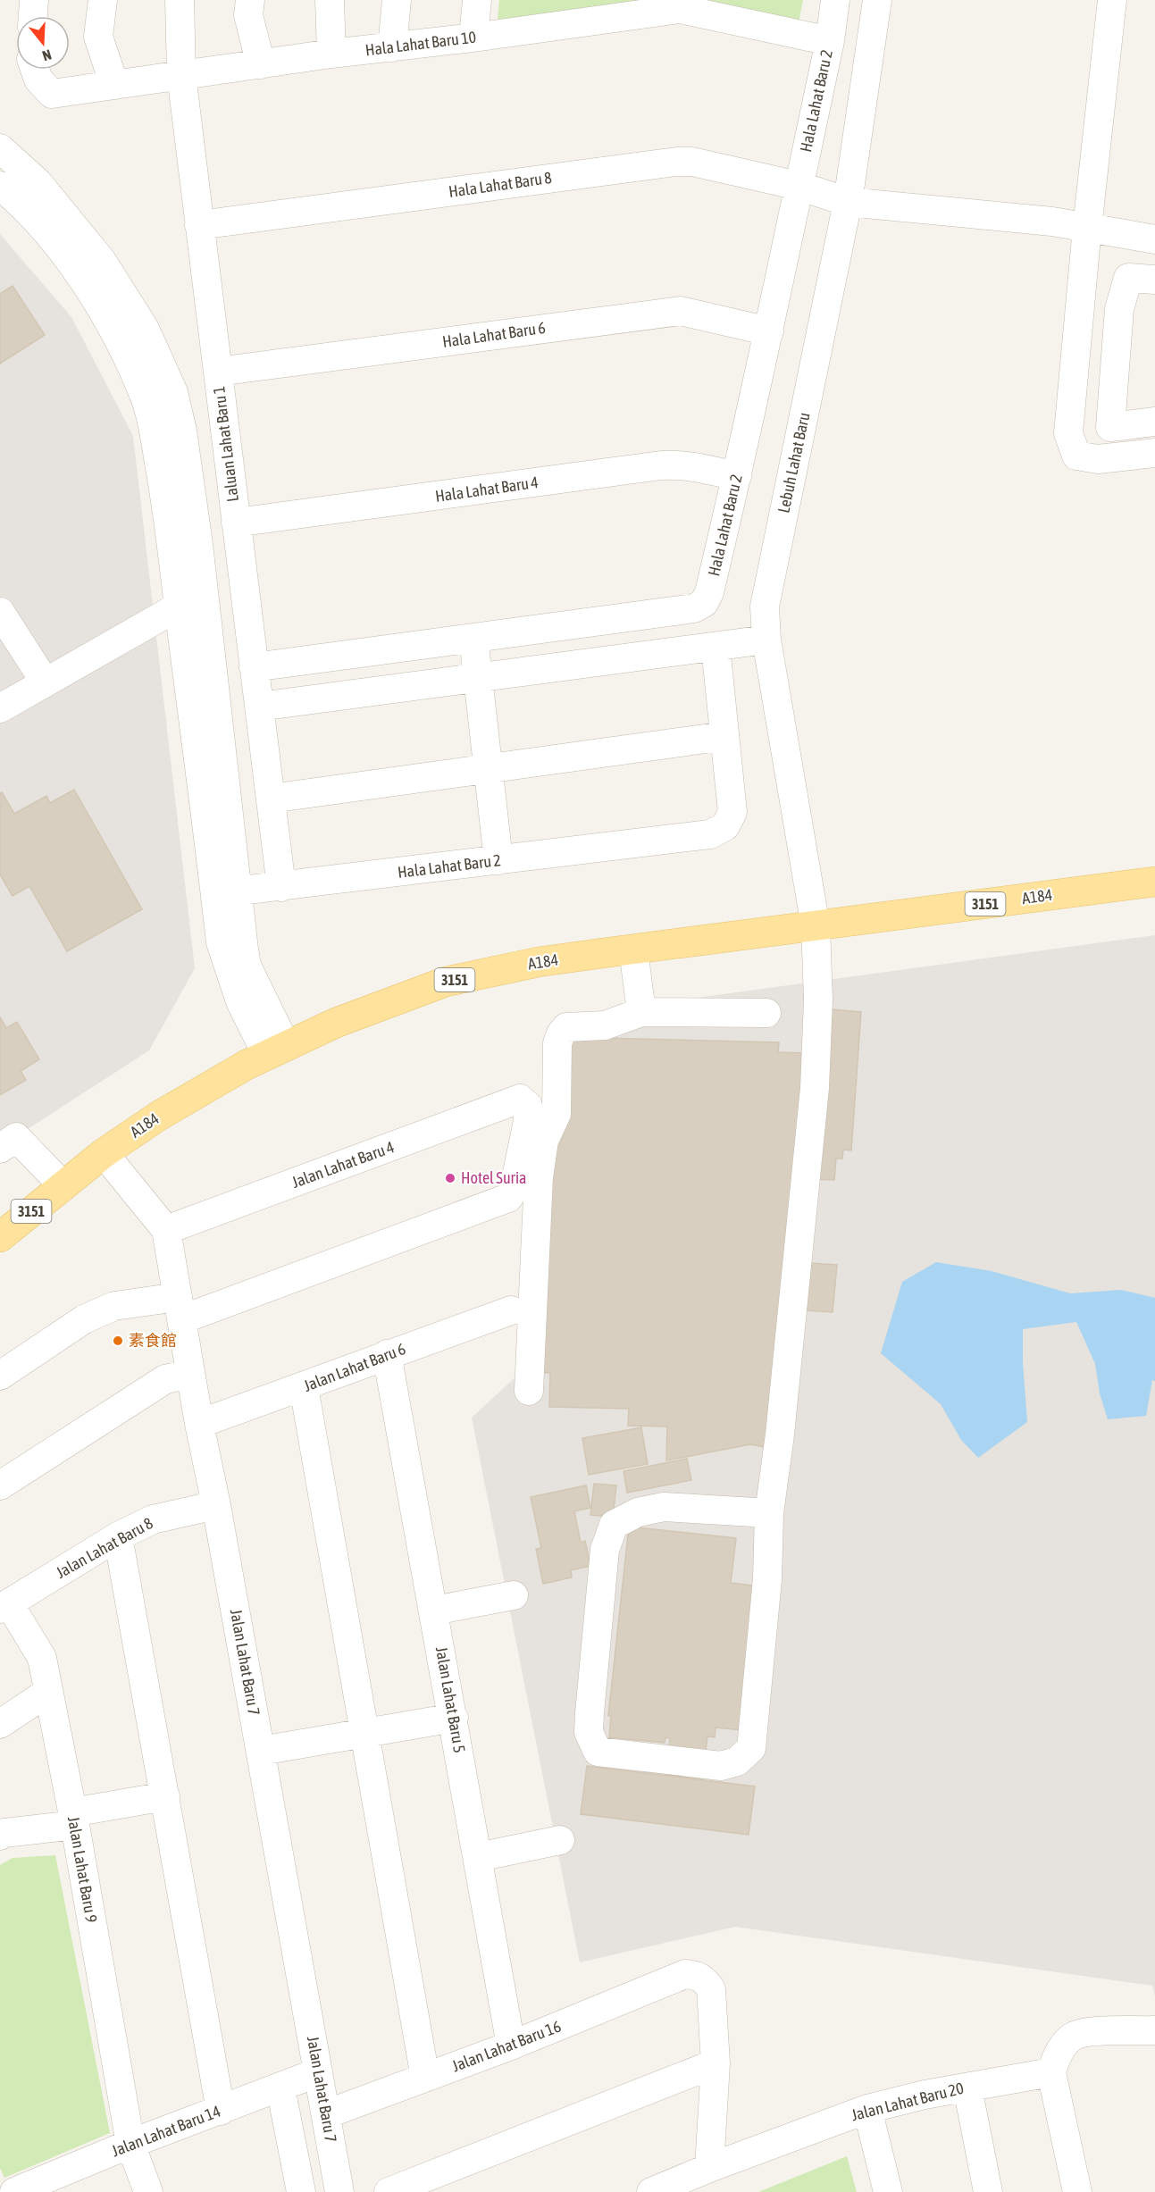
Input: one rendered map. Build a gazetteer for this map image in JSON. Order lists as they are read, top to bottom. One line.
{"streets":{"main road":["A184","3151"],"street":["Hala Lahat Baru 10","Hala Lahat Baru 2","Hala Lahat Baru 8","Hala Lahat Baru 6","Laluan Lahat Baru 1","Lebuh Lahat Baru","Hala Lahat Baru 4","Jalan Lahat Baru 4","Jalan Lahat Baru 6","Jalan Lahat Baru 8","Jalan Lahat Baru 7","Jalan Lahat Baru 5","Jalan Lahat Baru 9","Jalan Lahat Baru 16","Jalan Lahat Baru 20","Jalan Lahat Baru 14"]},"crossings":[["Hala Lahat Baru 10","Hala Lahat Baru 2"],["Hala Lahat Baru 10","Laluan Lahat Baru 1"],["Hala Lahat Baru 2","Hala Lahat Baru 8"],["Hala Lahat Baru 2","Hala Lahat Baru 6"],["Hala Lahat Baru 2","Laluan Lahat Baru 1"],["Hala Lahat Baru 2","Hala Lahat Baru 4"],["Hala Lahat Baru 8","Laluan Lahat Baru 1"],["Hala Lahat Baru 8","Lebuh Lahat Baru"],["Hala Lahat Baru 6","Laluan Lahat Baru 1"],["Laluan Lahat Baru 1","Hala Lahat Baru 4"],["Lebuh Lahat Baru","A184"],["A184","Jalan Lahat Baru 7"],["Jalan Lahat Baru 4","Jalan Lahat Baru 7"],["Jalan Lahat Baru 6","Jalan Lahat Baru 7"],["Jalan Lahat Baru 6","Jalan Lahat Baru 5"],["Jalan Lahat Baru 8","Jalan Lahat Baru 7"],["Jalan Lahat Baru 8","Jalan Lahat Baru 9"],["Jalan Lahat Baru 7","Jalan Lahat Baru 16"],["Jalan Lahat Baru 7","Jalan Lahat Baru 14"],["Jalan Lahat Baru 5","Jalan Lahat Baru 16"],["Jalan Lahat Baru 9","Jalan Lahat Baru 14"]],"places":["Hotel Suria","素食館"],"north":"bottom"}
